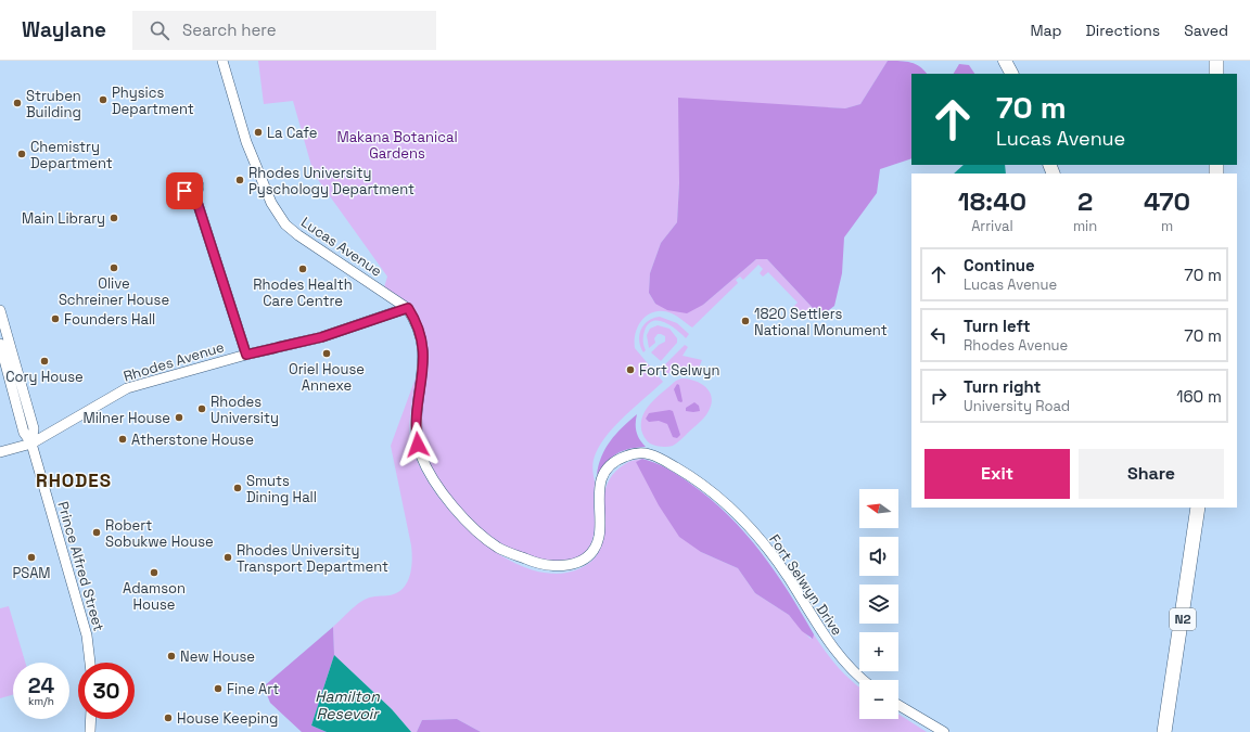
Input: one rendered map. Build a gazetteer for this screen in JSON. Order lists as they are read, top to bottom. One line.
{"streets":{"highway":["N2"],"street":["Lucas Avenue","Rhodes Avenue","Prince Alfred Street","Fort Selwyn Drive"]},"crossings":[["Lucas Avenue","Rhodes Avenue"],["Lucas Avenue","Fort Selwyn Drive"],["Rhodes Avenue","Prince Alfred Street"]],"districts":["RHODES"],"water":["Hamilton Resevoir"],"parks":["Makana Botanical Gardens"],"places":["Physics Department","Struben Building","La Cafe","Chemistry Department","Rhodes University Pyschology Department","Main Library","Olive Schreiner House","Rhodes Health Care Centre","Founders Hall","1820 Settlers National Monument","Oriel House Annexe","Cory House","Fort Selwyn","Rhodes University","Milner House","Atherstone House","Smuts Dining Hall","Robert Sobukwe House","PSAM","Rhodes University Transport Department","Adamson House","New House","Fine Art","House Keeping"],"north":"left","page":{"header":"Waylane","search":"Search here","nav":["Map","Directions","Saved"],"turn":["70 m","Lucas Avenue"],"eta":["18:40","Arrival","2","min","470","m"],"list":[{"name":"Continue","note":"Lucas Avenue","value":"70 m"},{"name":"Turn left","note":"Rhodes Avenue","value":"70 m"},{"name":"Turn right","note":"University Road","value":"160 m"}],"buttons":["Exit","Share"],"map_buttons":["+","−"],"speed":"24 km/h","limit":"30"}}
